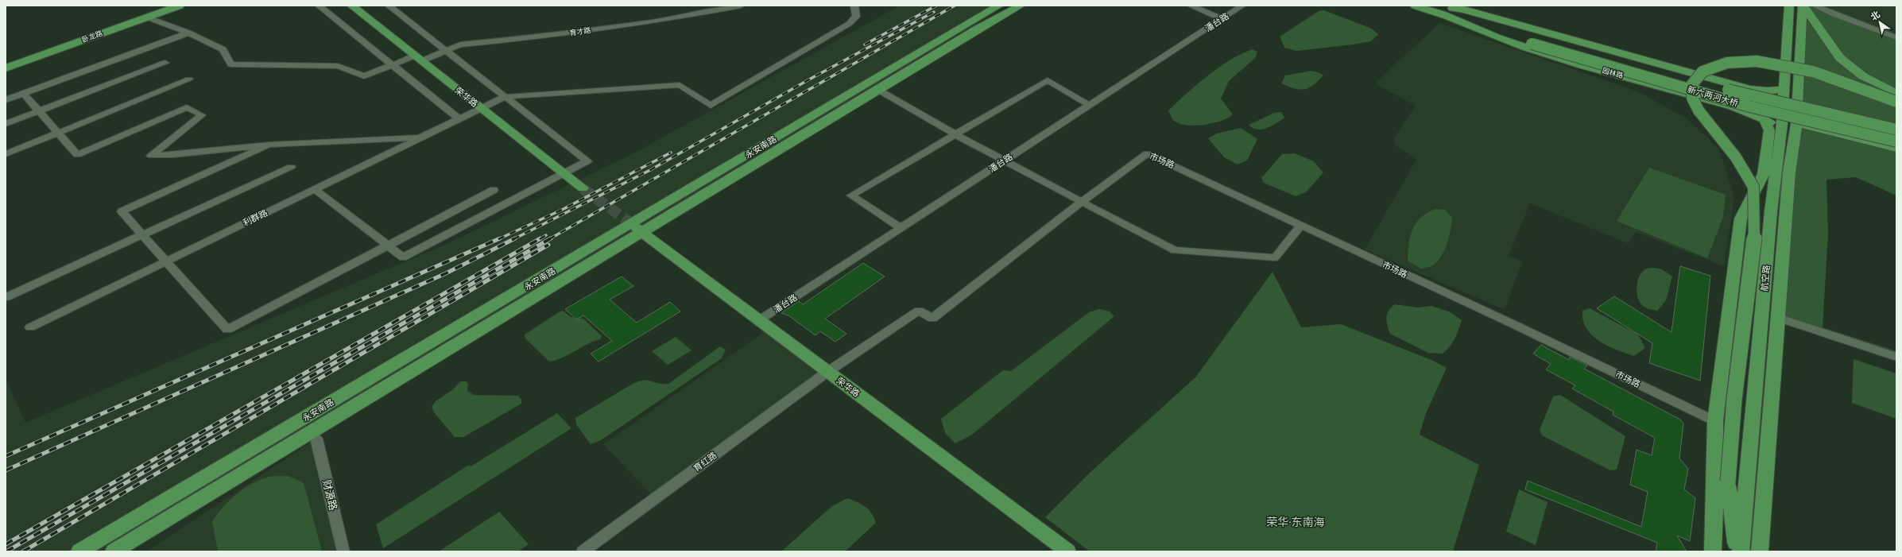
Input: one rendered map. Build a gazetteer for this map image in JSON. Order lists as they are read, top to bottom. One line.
{"streets":{"main road":["卧龙路","园林路","新六两河大桥","荣华路","永安南路","航空路"],"street":["潘台路","育才路","市场路","利群路","育红路","财源路"]},"crossings":[["潘台路","荣华路"],["育才路","荣华路"],["园林路","新六两河大桥"],["园林路","航空路"],["荣华路","永安南路"],["荣华路","利群路"],["荣华路","育红路"],["市场路","育红路"]],"districts":["荣华·东南海"],"north":"top left"}
